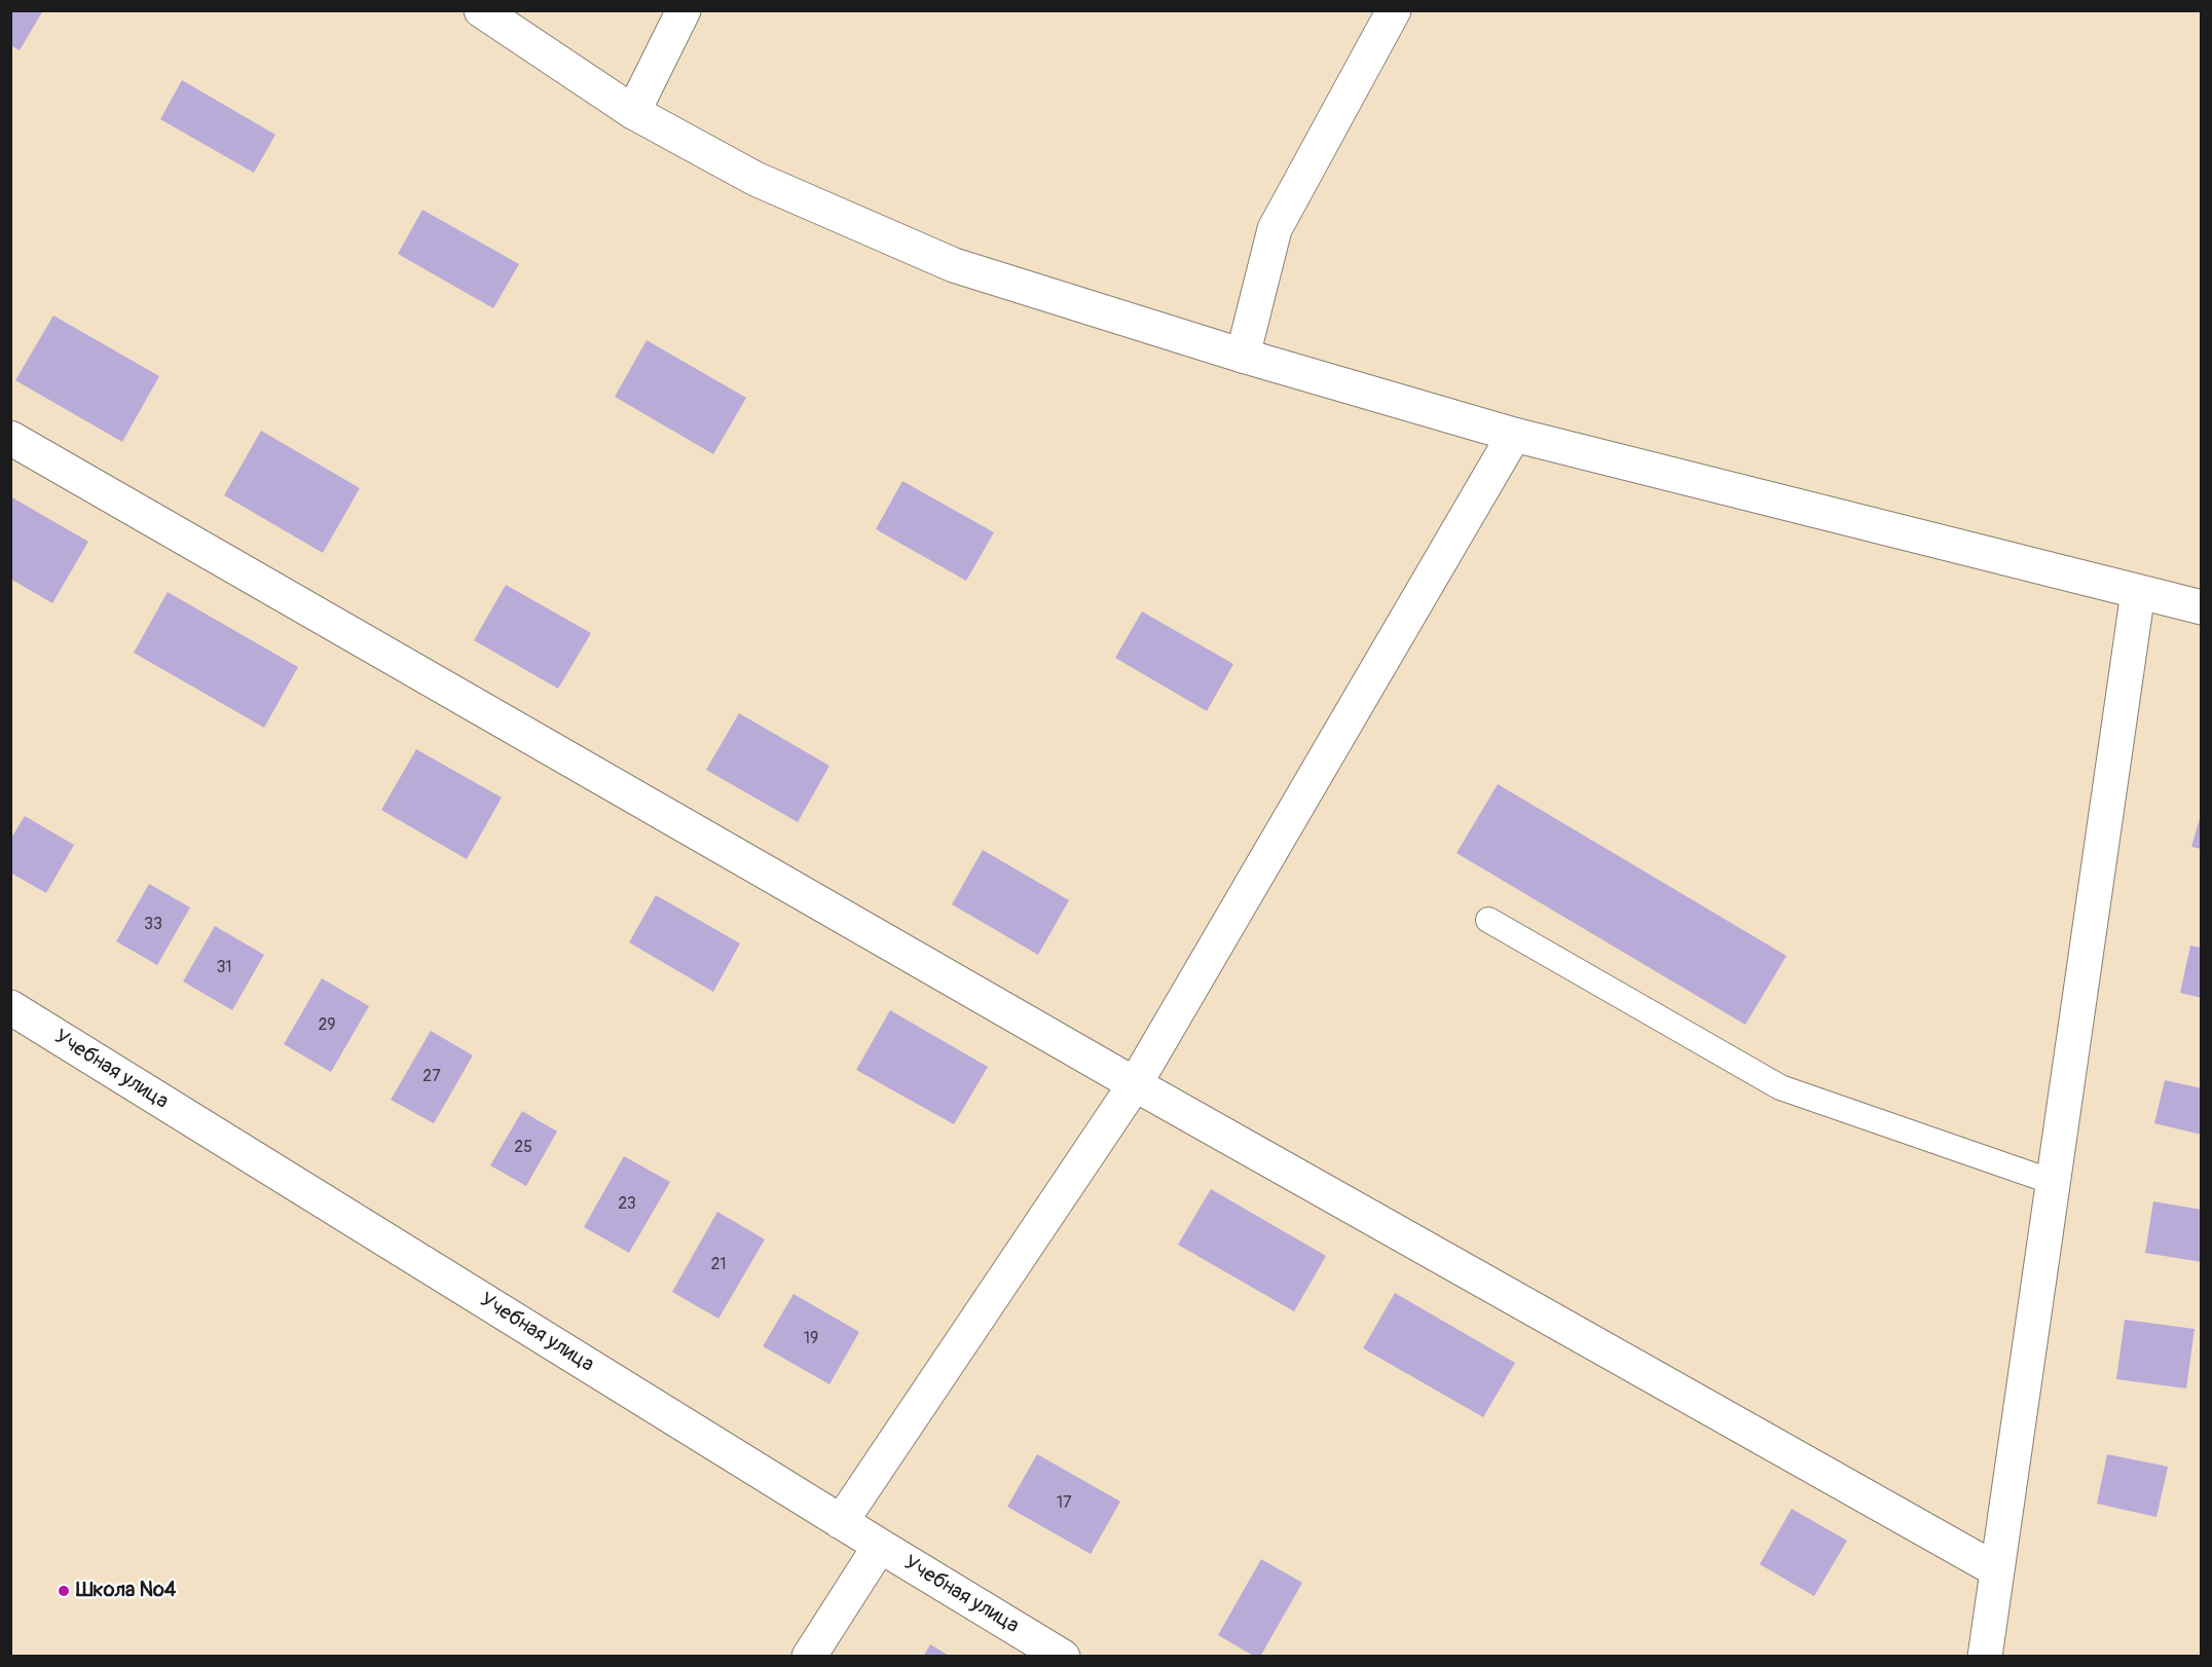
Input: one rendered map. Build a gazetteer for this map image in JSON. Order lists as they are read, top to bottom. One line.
{"streets":{"street":["Учебная улица"]},"places":["Школа №4"],"house_numbers":["33","31","29","27","25","23","21","19","17"]}
